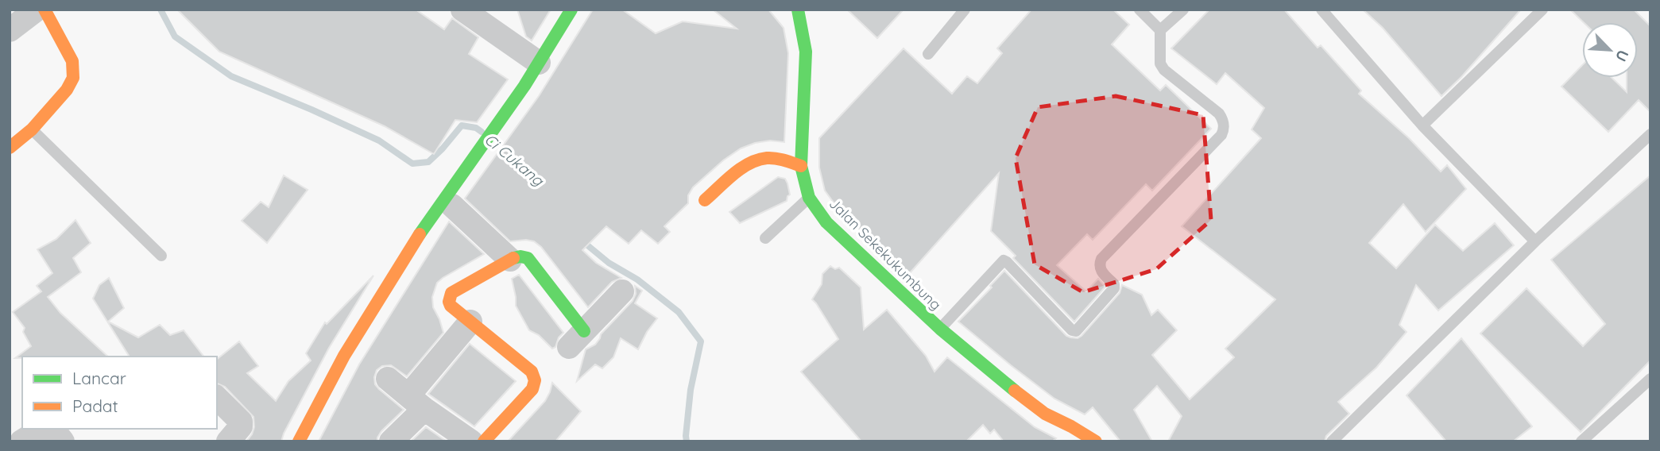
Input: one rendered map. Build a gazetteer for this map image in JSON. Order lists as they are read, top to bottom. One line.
{"streets":{"street":["Jalan Sekekukumbung"]},"water":["Ci Cukang"],"legend":["Lancar","Padat"],"north":"bottom right"}
